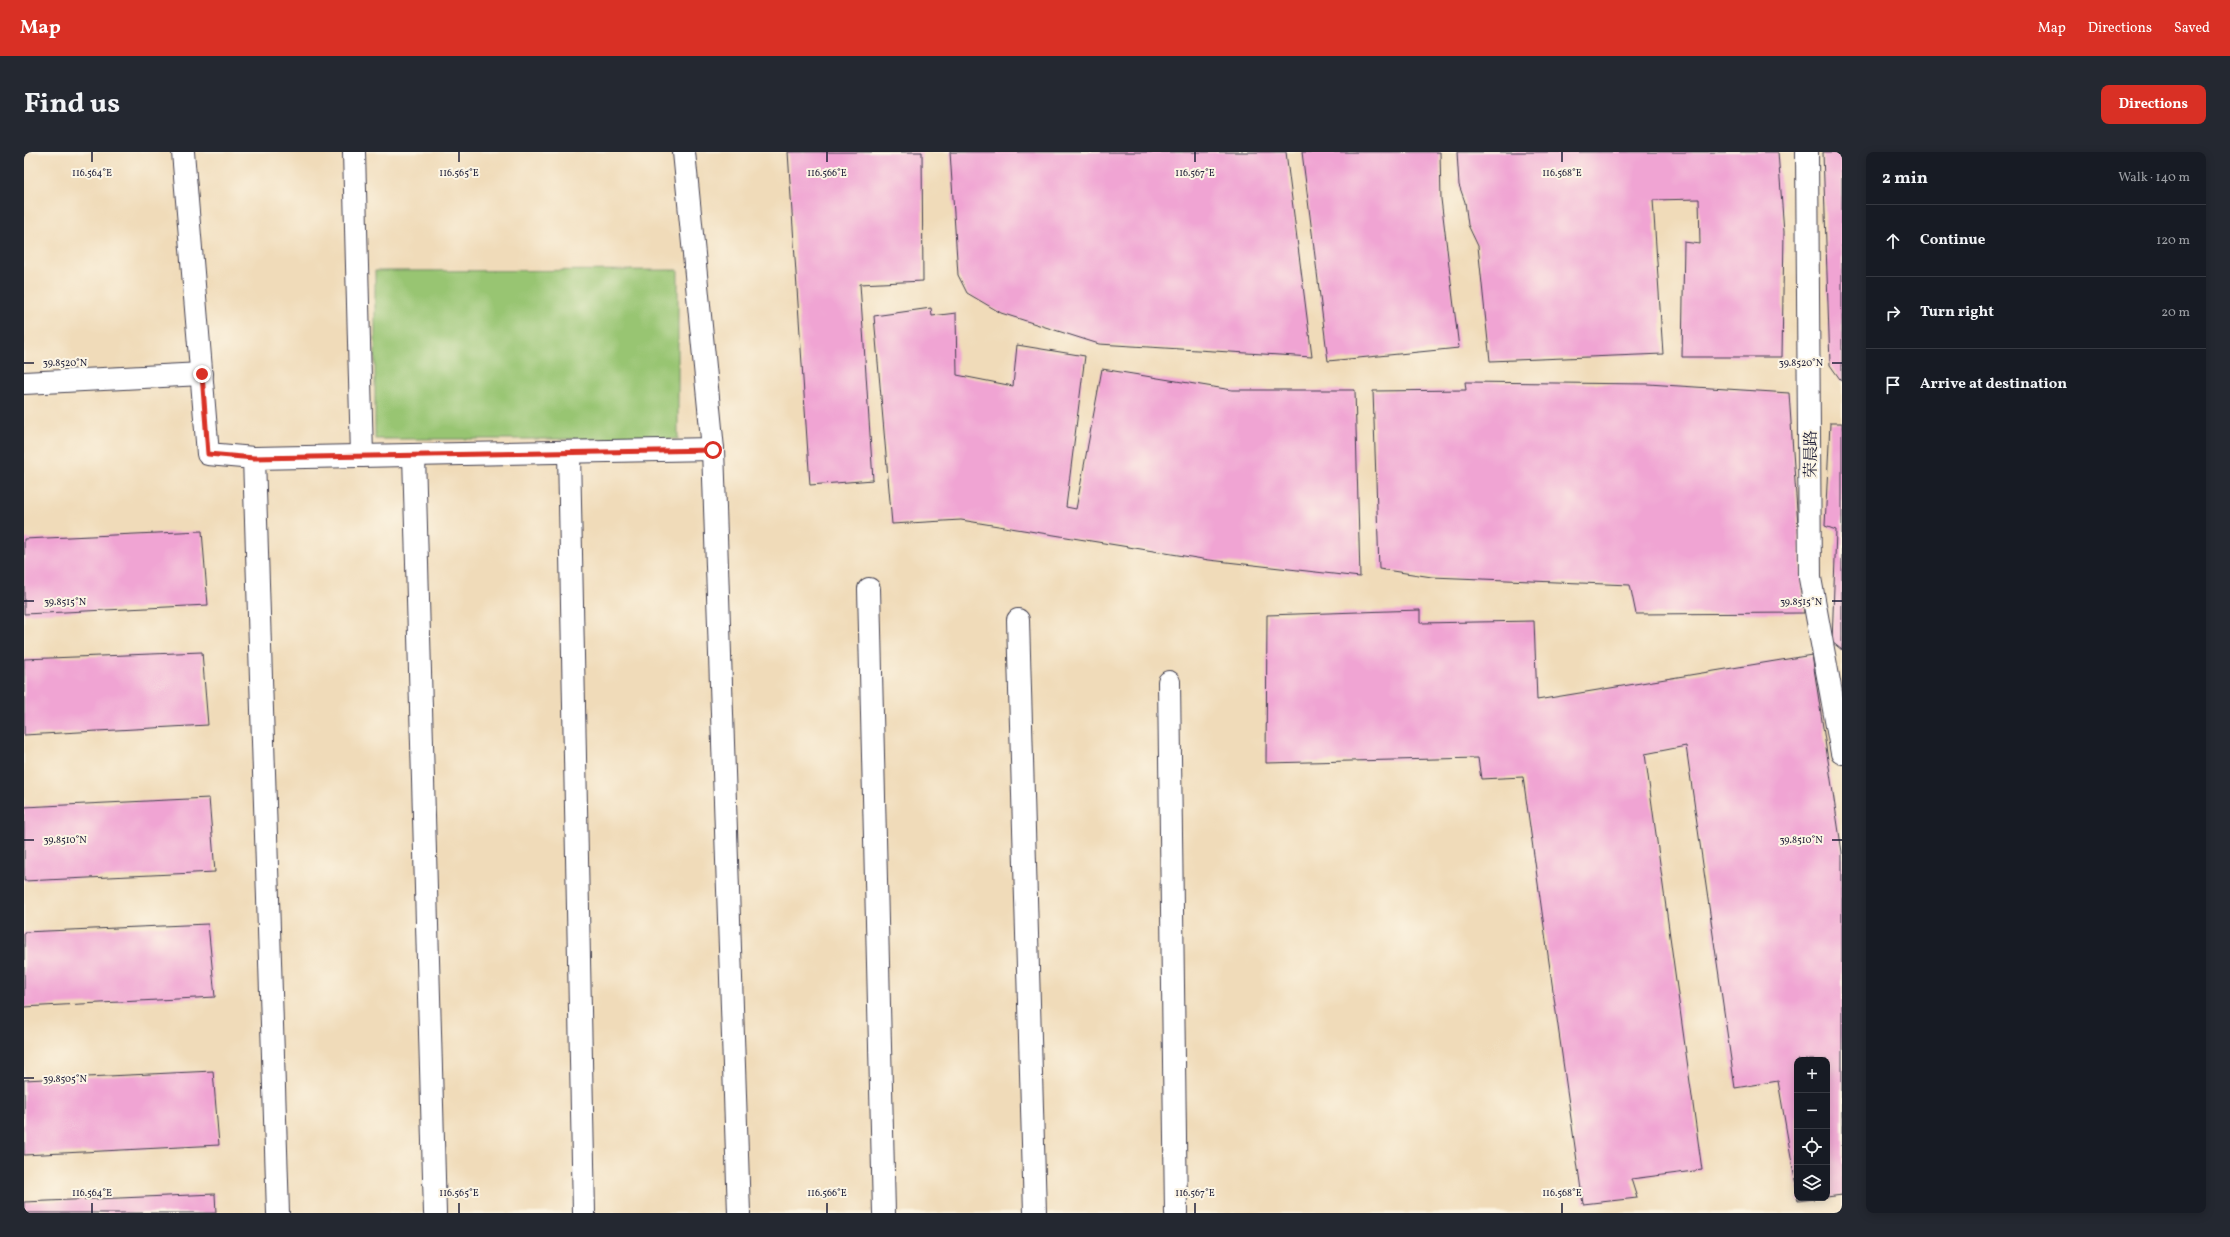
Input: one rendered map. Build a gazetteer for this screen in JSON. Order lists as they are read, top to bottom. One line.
{"streets":{"street":["荣晨路"]},"page":{"header":"Map","nav":["Map","Directions","Saved"],"title":"Find us","buttons":"Directions","heading":["2 min","Walk · 140 m"],"list":[["Continue","120 m"],["Turn right","20 m"],"Arrive at destination"],"map_buttons":["+","−"]},"coordinates":["116.564°E","116.565°E","116.566°E","116.567°E","116.568°E","39.8520°N","39.8515°N","39.8510°N","39.8505°N"]}
